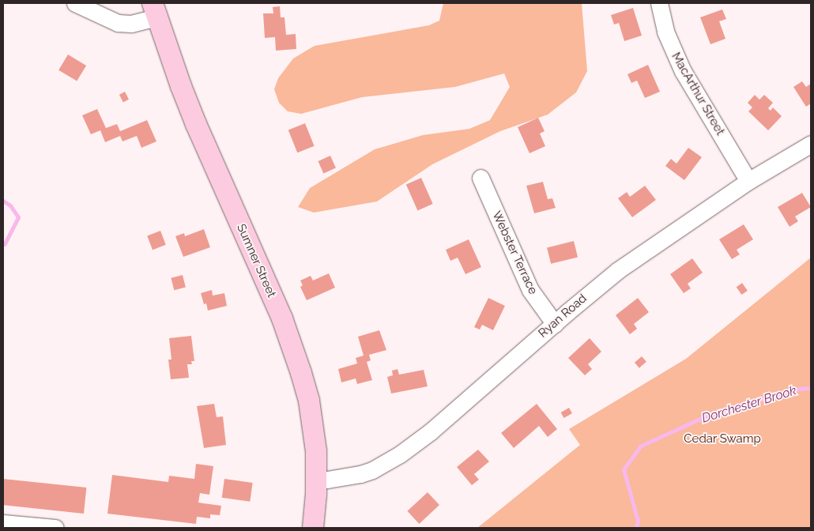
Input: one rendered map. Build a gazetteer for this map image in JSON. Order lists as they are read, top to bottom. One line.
{"streets":{"main road":["Sumner Street"],"street":["MacArthur Street","Webster Terrace","Ryan Road"]},"crossings":[["MacArthur Street","Ryan Road"],["Webster Terrace","Ryan Road"],["Sumner Street","Ryan Road"]],"water":["Dorchester Brook"],"parks":["Cedar Swamp"]}
